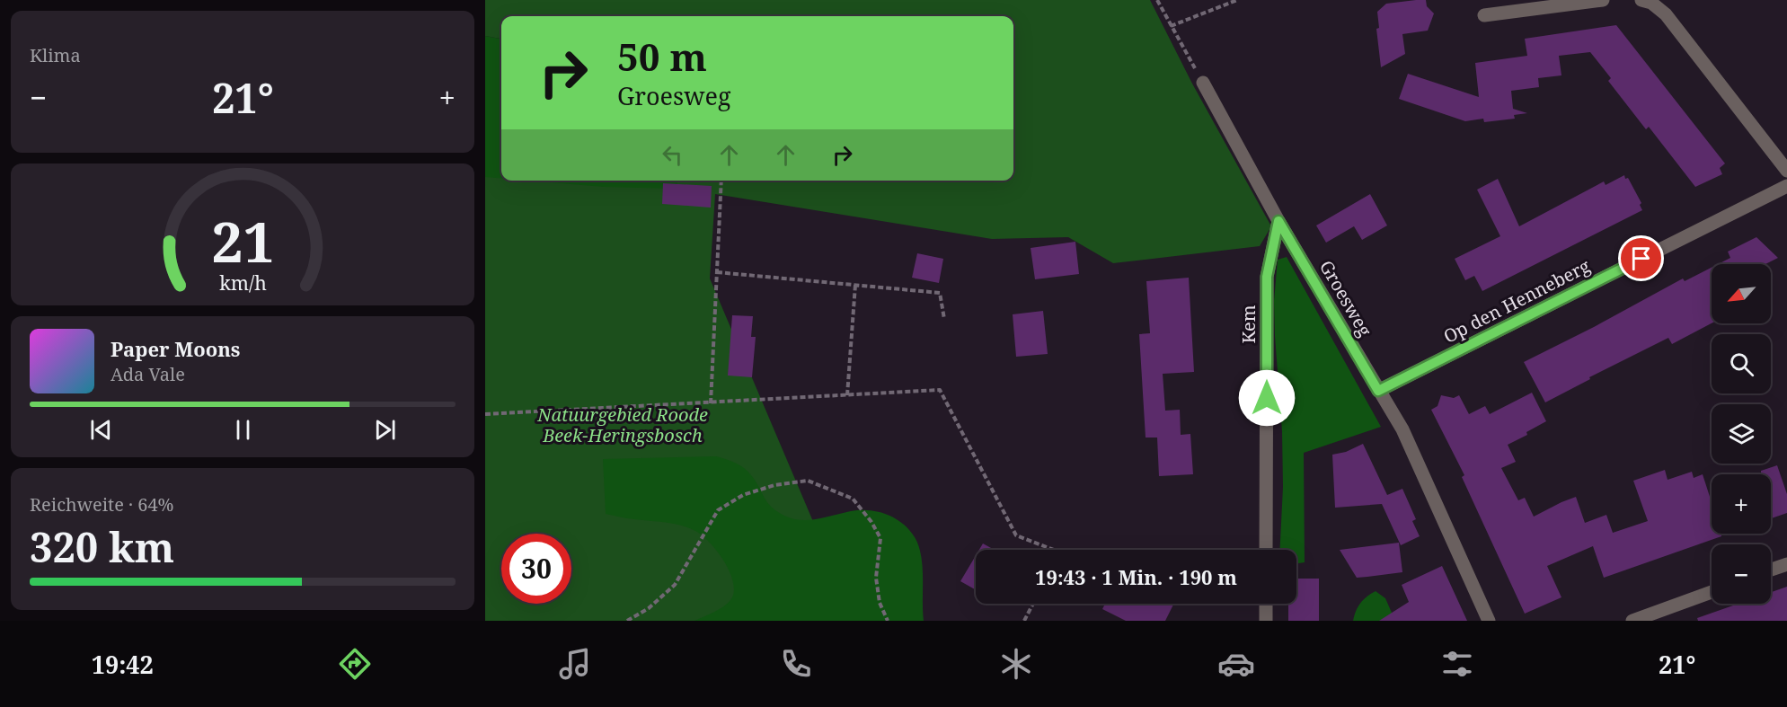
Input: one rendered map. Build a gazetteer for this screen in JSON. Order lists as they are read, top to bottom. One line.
{"streets":{"street":["Groesweg","Op den Henneberg","Kem"]},"crossings":[["Groesweg","Op den Henneberg"],["Groesweg","Kem"]],"parks":["Natuurgebied Roode Beek-Heringsbosch"],"north":"bottom left","page":{"tile":["Klima",["Reichweite · 64%","320 km"]],"turn":["50 m","Groesweg"],"heat":["−","21°","+"],"map_buttons":["+","−"],"song":["Paper Moons","Ada Vale"],"limit":"30","trip":"19:43 · 1 Min. · 190 m","tabs":["19:42","21°"],"gauge":["21","km/h"]}}
